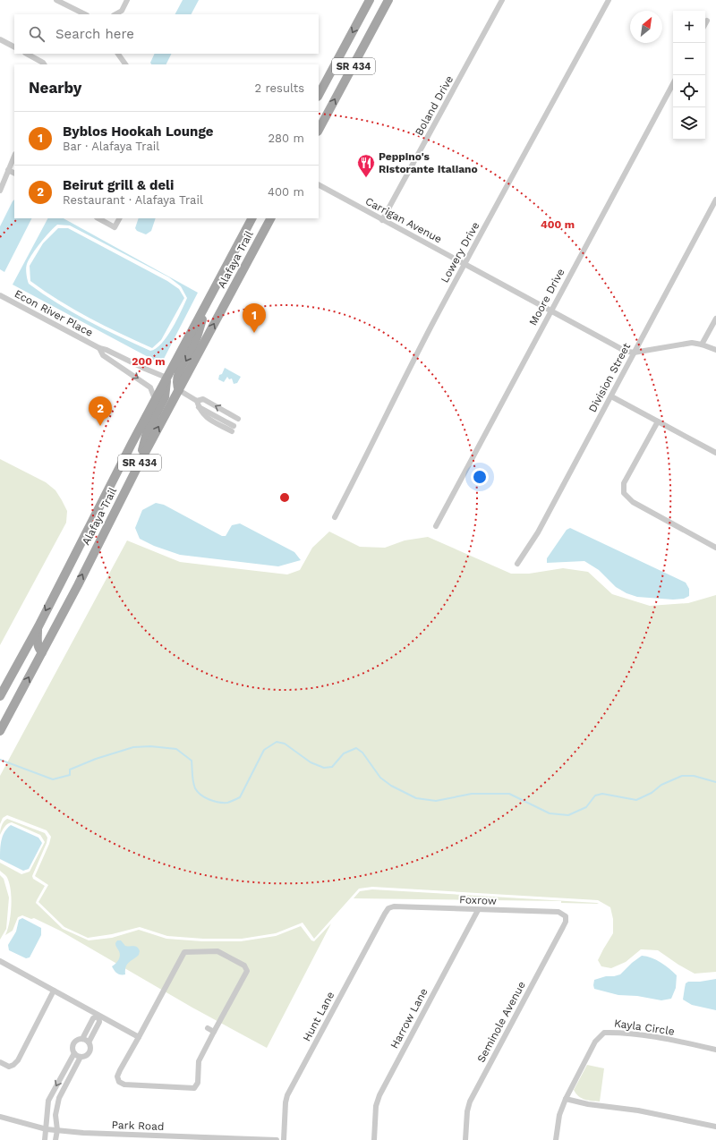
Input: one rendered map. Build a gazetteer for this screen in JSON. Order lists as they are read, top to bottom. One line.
{"streets":{"main road":["SR 434","Alafaya Trail"],"street":["Boland Drive","Carrigan Avenue","Lowery Drive","Moore Drive","Econ River Place","Division Street","Foxrow","Hunt Lane","Harrow Lane","Seminole Avenue","Kayla Circle","Park Road"]},"crossings":[["Boland Drive","Carrigan Avenue"],["Carrigan Avenue","Lowery Drive"],["Carrigan Avenue","Moore Drive"],["Carrigan Avenue","Division Street"],["Alafaya Trail","Econ River Place"],["Foxrow","Hunt Lane"],["Foxrow","Harrow Lane"],["Foxrow","Seminole Avenue"]],"places":{"restaurant":["Peppino's Ristorante Italiano"]},"north":"top right","page":{"map_buttons":["+","−"],"search":"Search here","heading":["Nearby","2 results"],"list":[{"mark":"1","name":"Byblos Hookah Lounge","note":"Bar · Alafaya Trail","value":"280 m"},{"mark":"2","name":"Beirut grill & deli","note":"Restaurant · Alafaya Trail","value":"400 m"}],"pins":["1","2"]},"rings":["400 m","200 m"]}
